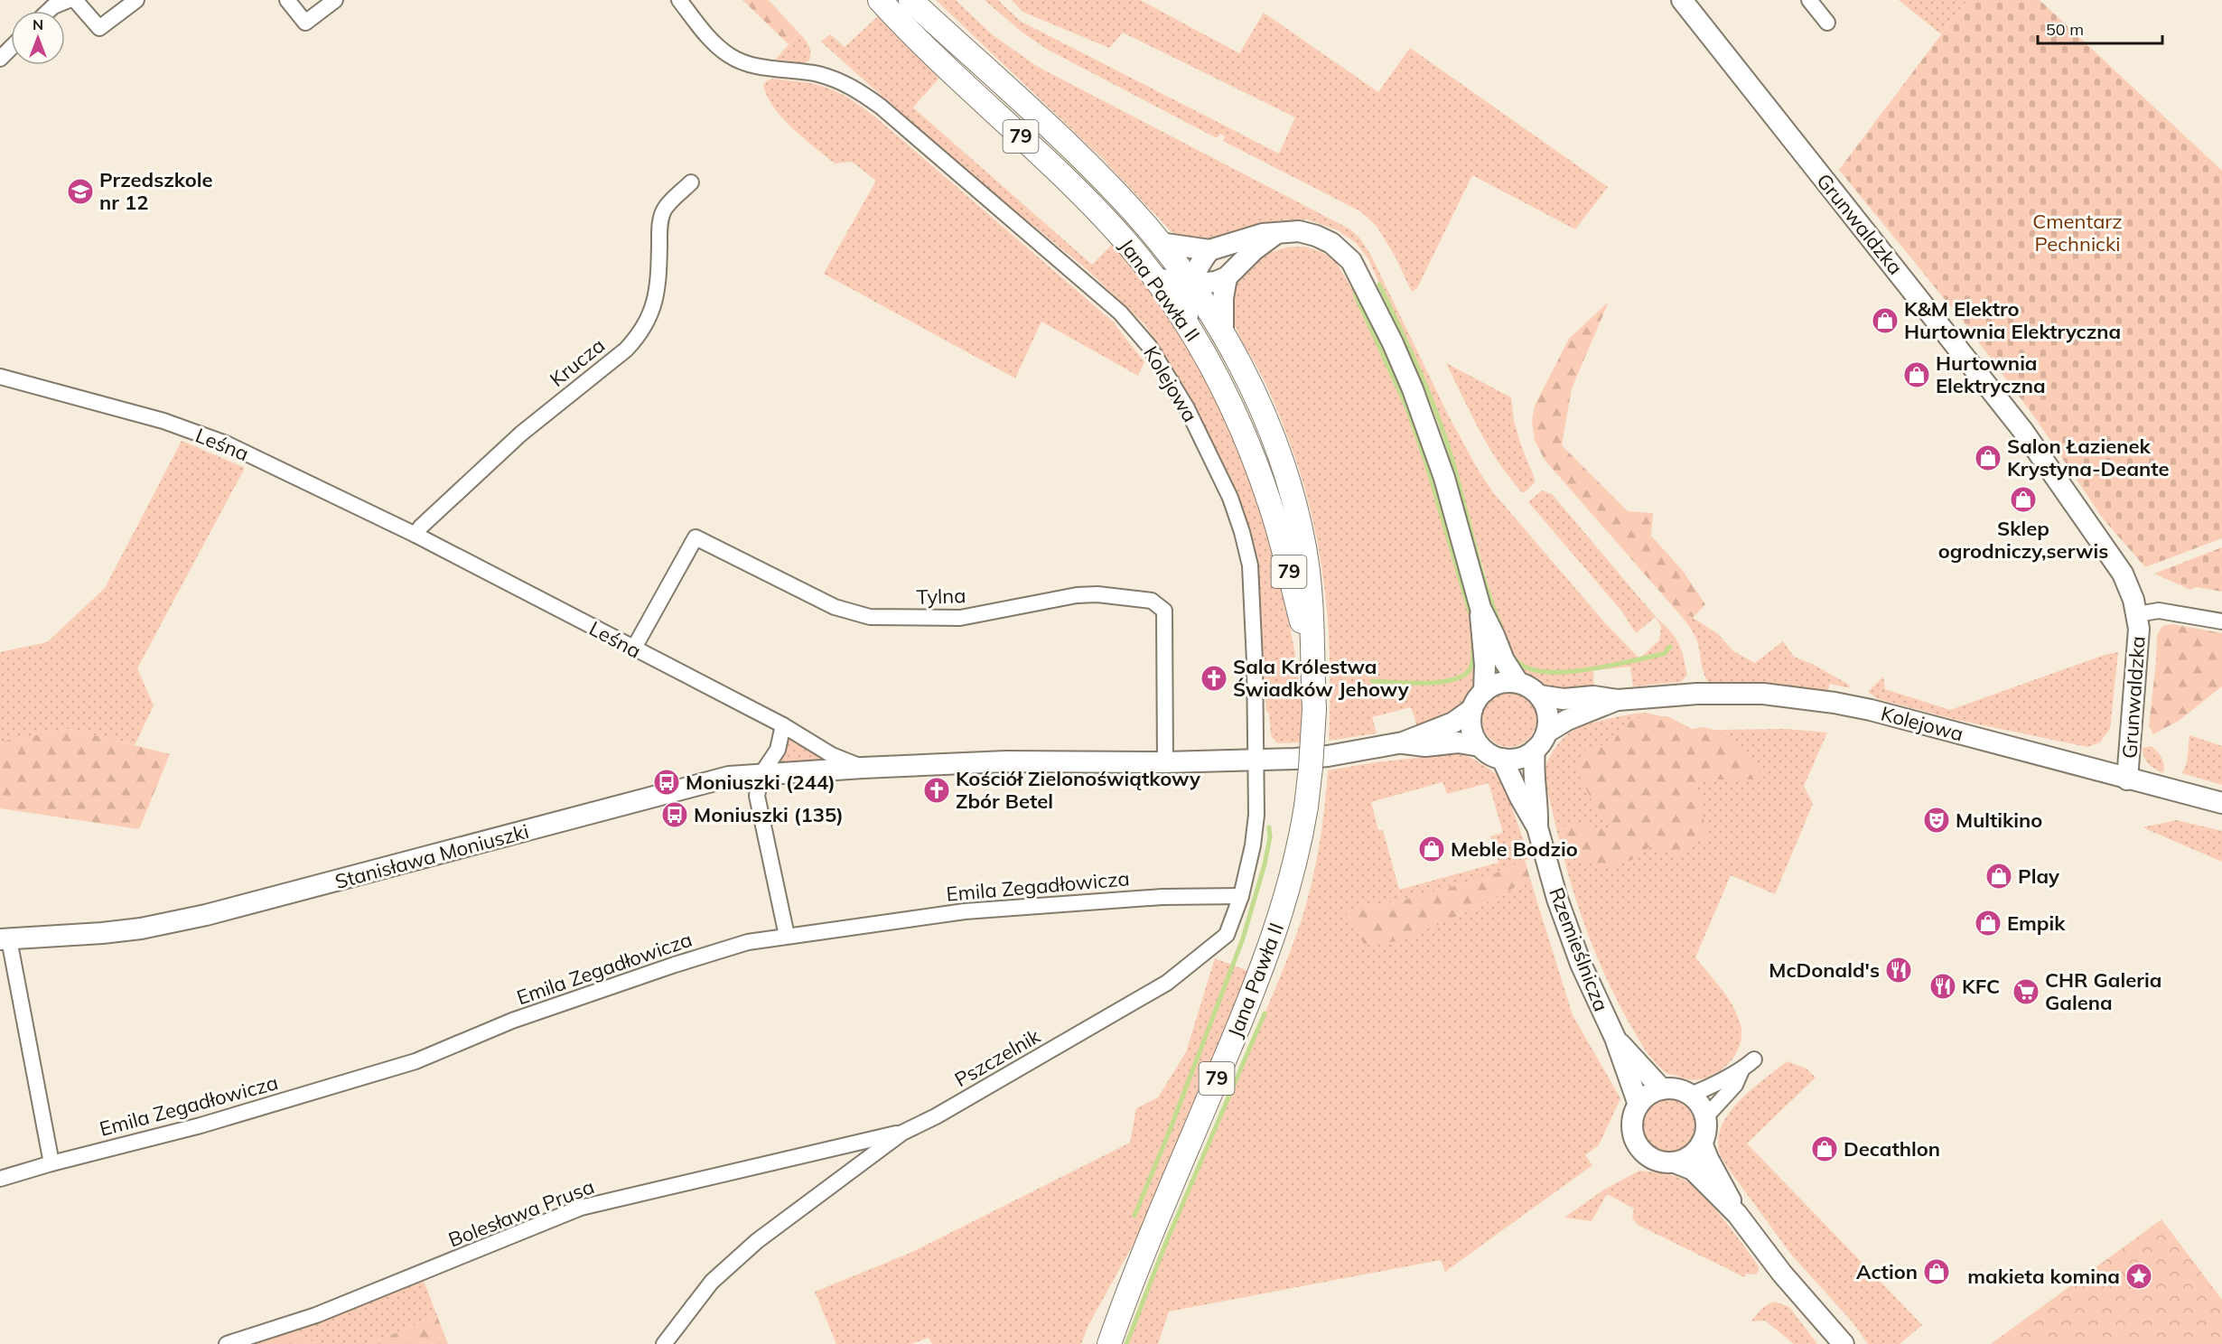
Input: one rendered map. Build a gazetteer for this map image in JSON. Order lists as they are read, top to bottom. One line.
{"streets":{"main road":["79","Jana Pawła II"],"street":["Grunwaldzka","Krucza","Kolejowa","Leśna","Tylna","Stanisława Moniuszki","Emila Zegadłowicza","Rzemieślnicza","Pszczelnik","Bolesława Prusa"]},"crossings":[["Grunwaldzka","Kolejowa"],["Krucza","Leśna"],["Kolejowa","Leśna"],["Kolejowa","Rzemieślnicza"],["Kolejowa","Pszczelnik"],["Leśna","Tylna"],["Leśna","Stanisława Moniuszki"],["Leśna","Pszczelnik"],["Emila Zegadłowicza","Pszczelnik"],["Pszczelnik","Bolesława Prusa"]],"parks":["Cmentarz Pechnicki"],"places":{"school or university":["Przedszkole nr 12"],"shop":["K&M Elektro Hurtownia Elektryczna","Hurtownia Elektryczna","Salon Łazienek Krystyna-Deante","Sklep ogrodniczy,serwis","Meble Bodzio","Play","Empik","Decathlon","Action"],"church":["Sala Królestwa Świadków Jehowy","Kościół Zielonoświątkowy Zbór Betel"],"bus stop":["Moniuszki (244)","Moniuszki (135)"],"theatre":["Multikino"],"restaurant":["McDonald's","KFC"],"supermarket":["CHR Galeria Galena"],"place":["makieta komina"]},"scale_bar":"50 m","north":"top"}
